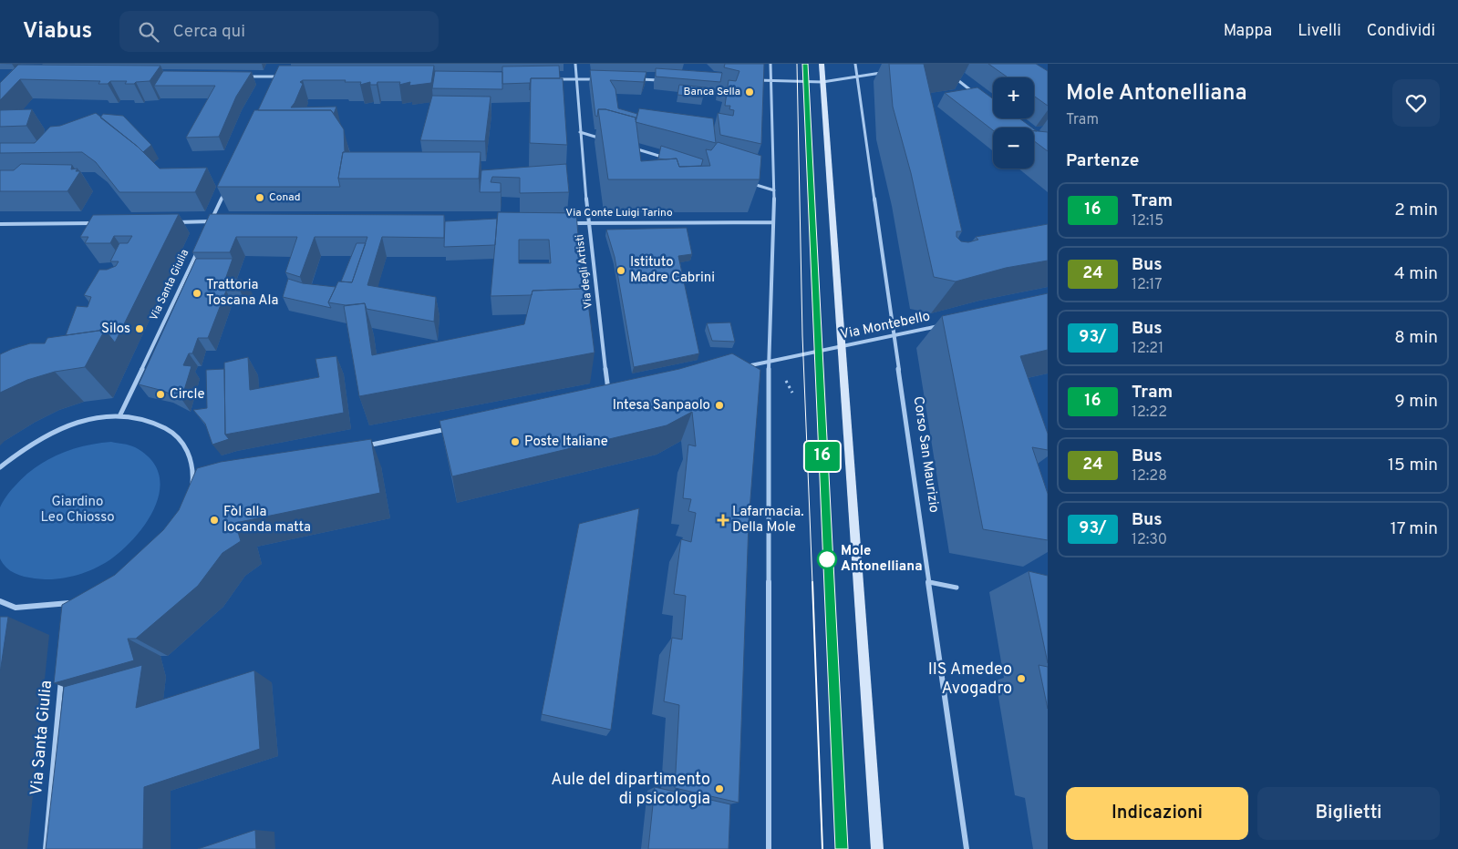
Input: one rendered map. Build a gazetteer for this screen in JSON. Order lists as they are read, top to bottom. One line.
{"streets":{"street":["Via Conte Luigi Tarino","Via degli Artisti","Via Santa Giulia","Via Montebello","Corso San Maurizio"]},"crossings":[["Via Conte Luigi Tarino","Via degli Artisti"],["Via Montebello","Corso San Maurizio"]],"parks":["Giardino Leo Chiosso"],"places":{"other":["Banca Sella","Conad","Istituto Madre Cabrini","Trattoria Toscana Ala","Silos","Circle","Intesa Sanpaolo","Poste Italiane","Fòl alla locanda matta","Mole Antonelliana","IIS Amedeo Avogadro","Aule del dipartimento di psicologia"],"health":["Lafarmacia. Della Mole"]},"lines":["tram line 16"],"page":{"header":"Viabus","search":"Cerca qui","nav":["Mappa","Livelli","Condividi"],"on_map":"16","heading":[["Mole Antonelliana","Tram"],"Partenze"],"map_buttons":["+","−"],"list":[{"mark":"16","name":"Tram","note":"12:15","value":"2 min"},{"mark":"24","name":"Bus","note":"12:17","value":"4 min"},{"mark":"93/","name":"Bus","note":"12:21","value":"8 min"},{"mark":"16","name":"Tram","note":"12:22","value":"9 min"},{"mark":"24","name":"Bus","note":"12:28","value":"15 min"},{"mark":"93/","name":"Bus","note":"12:30","value":"17 min"}],"buttons":["Indicazioni","Biglietti"]}}
